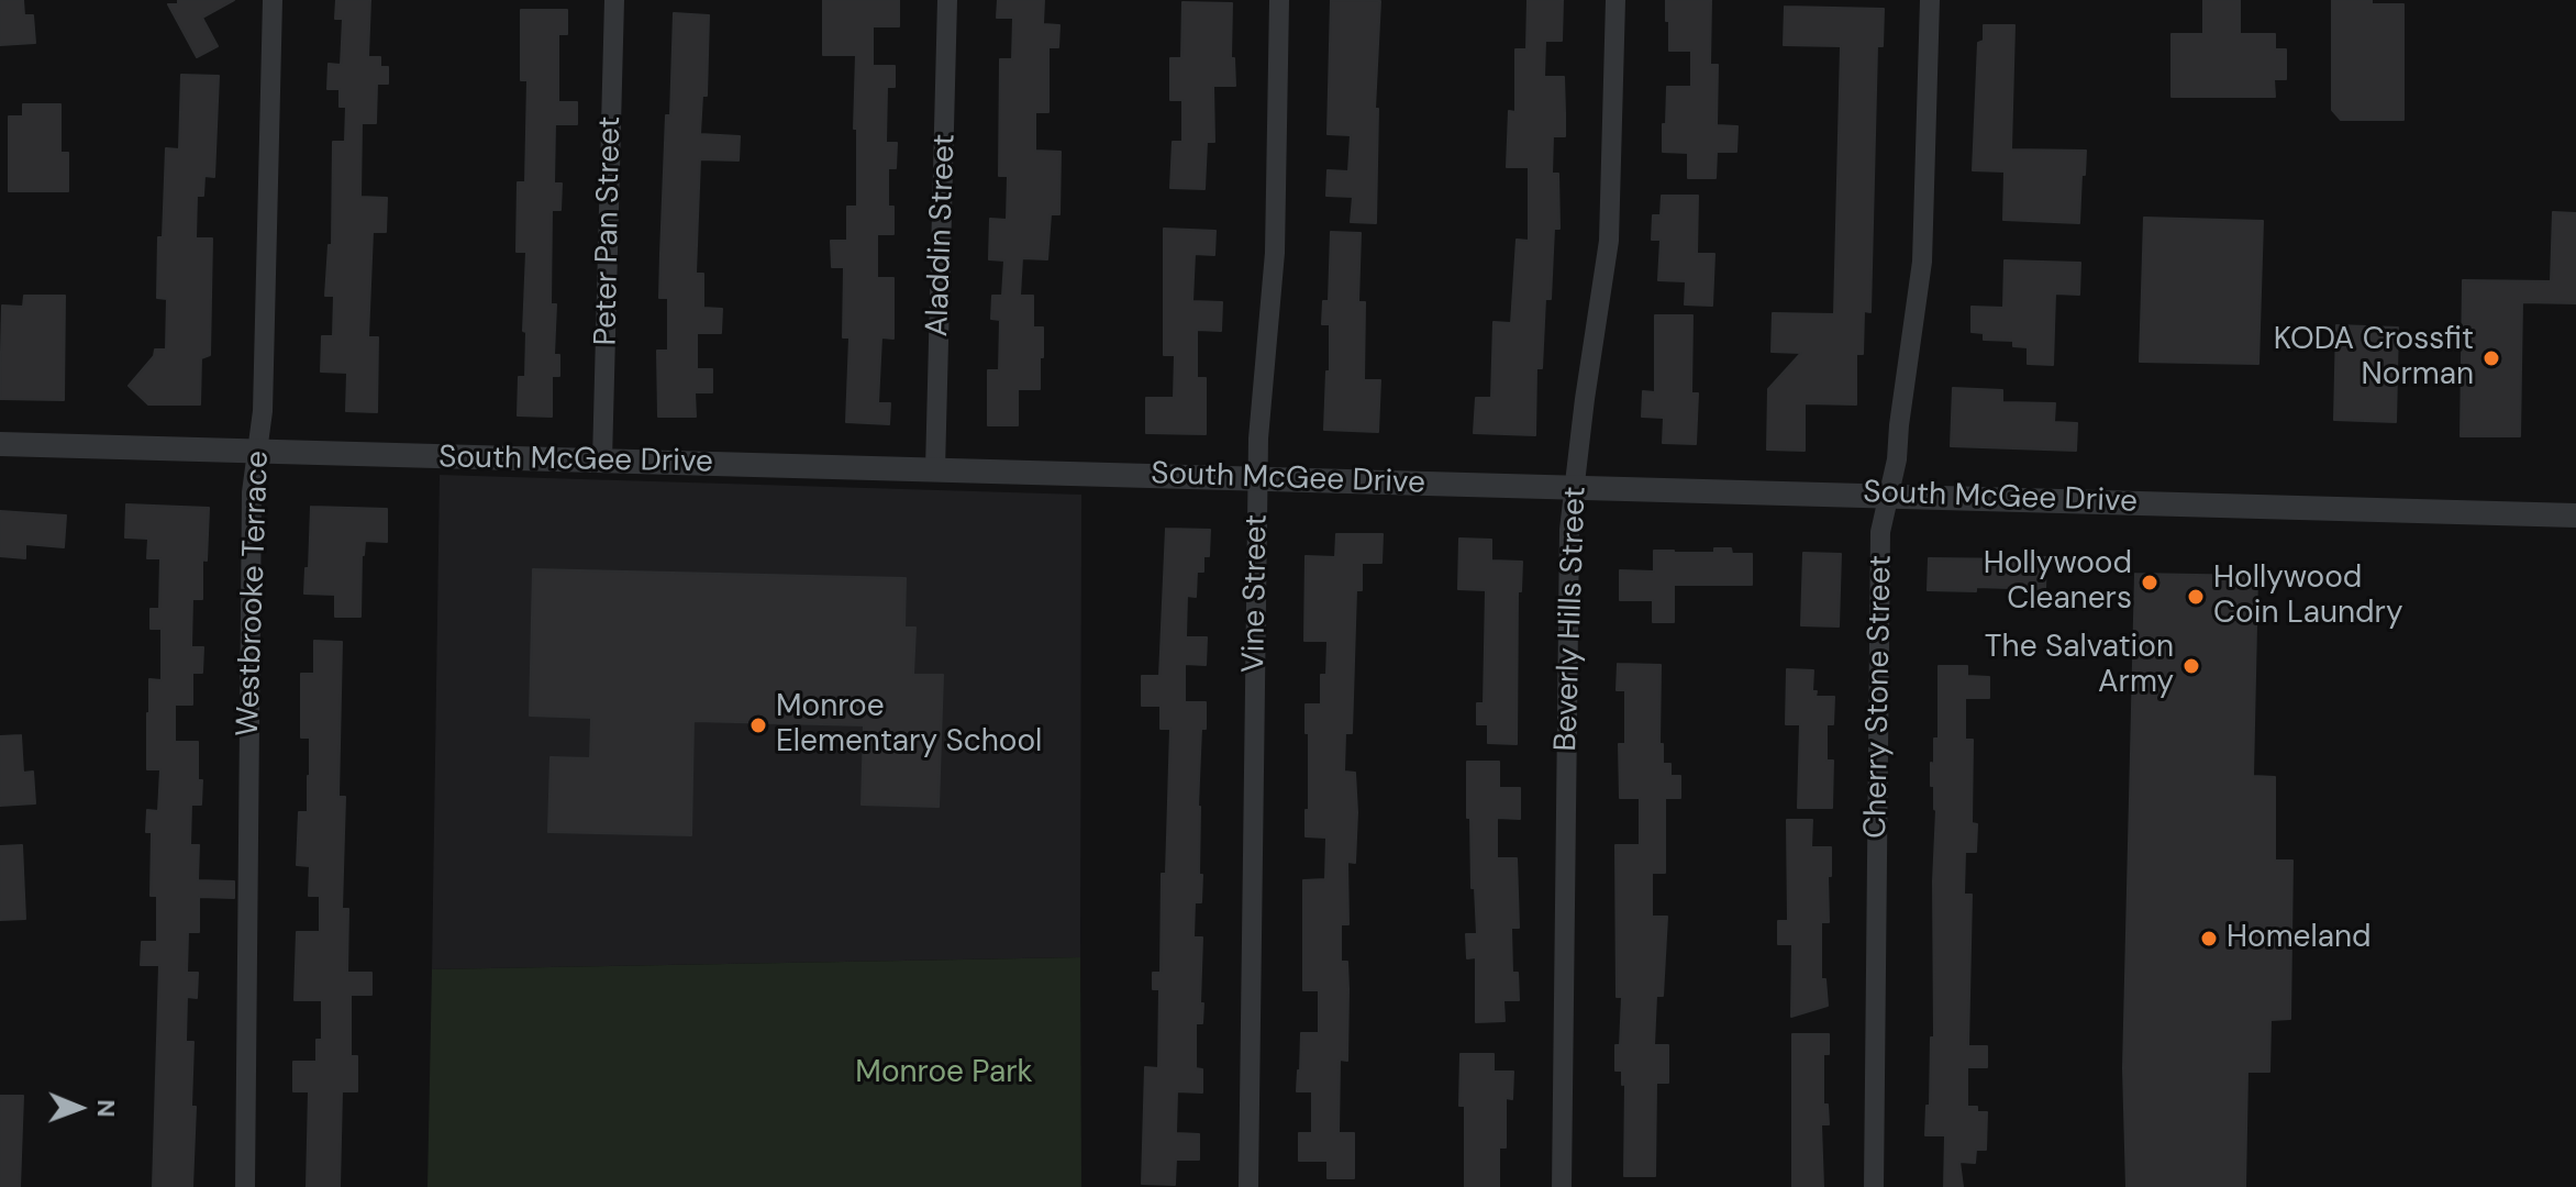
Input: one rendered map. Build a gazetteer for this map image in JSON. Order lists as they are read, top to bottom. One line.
{"streets":{"street":["Peter Pan Street","Aladdin Street","South McGee Drive","Westbrooke Terrace","Vine Street","Beverly Hills Street","Cherry Stone Street"]},"crossings":[["Peter Pan Street","South McGee Drive"],["Aladdin Street","South McGee Drive"],["South McGee Drive","Westbrooke Terrace"],["South McGee Drive","Vine Street"],["South McGee Drive","Beverly Hills Street"],["South McGee Drive","Cherry Stone Street"]],"parks":["Monroe Park"],"places":["KODA Crossfit Norman","Hollywood Cleaners","Hollywood Coin Laundry","The Salvation Army","Monroe Elementary School","Homeland"],"north":"right"}
